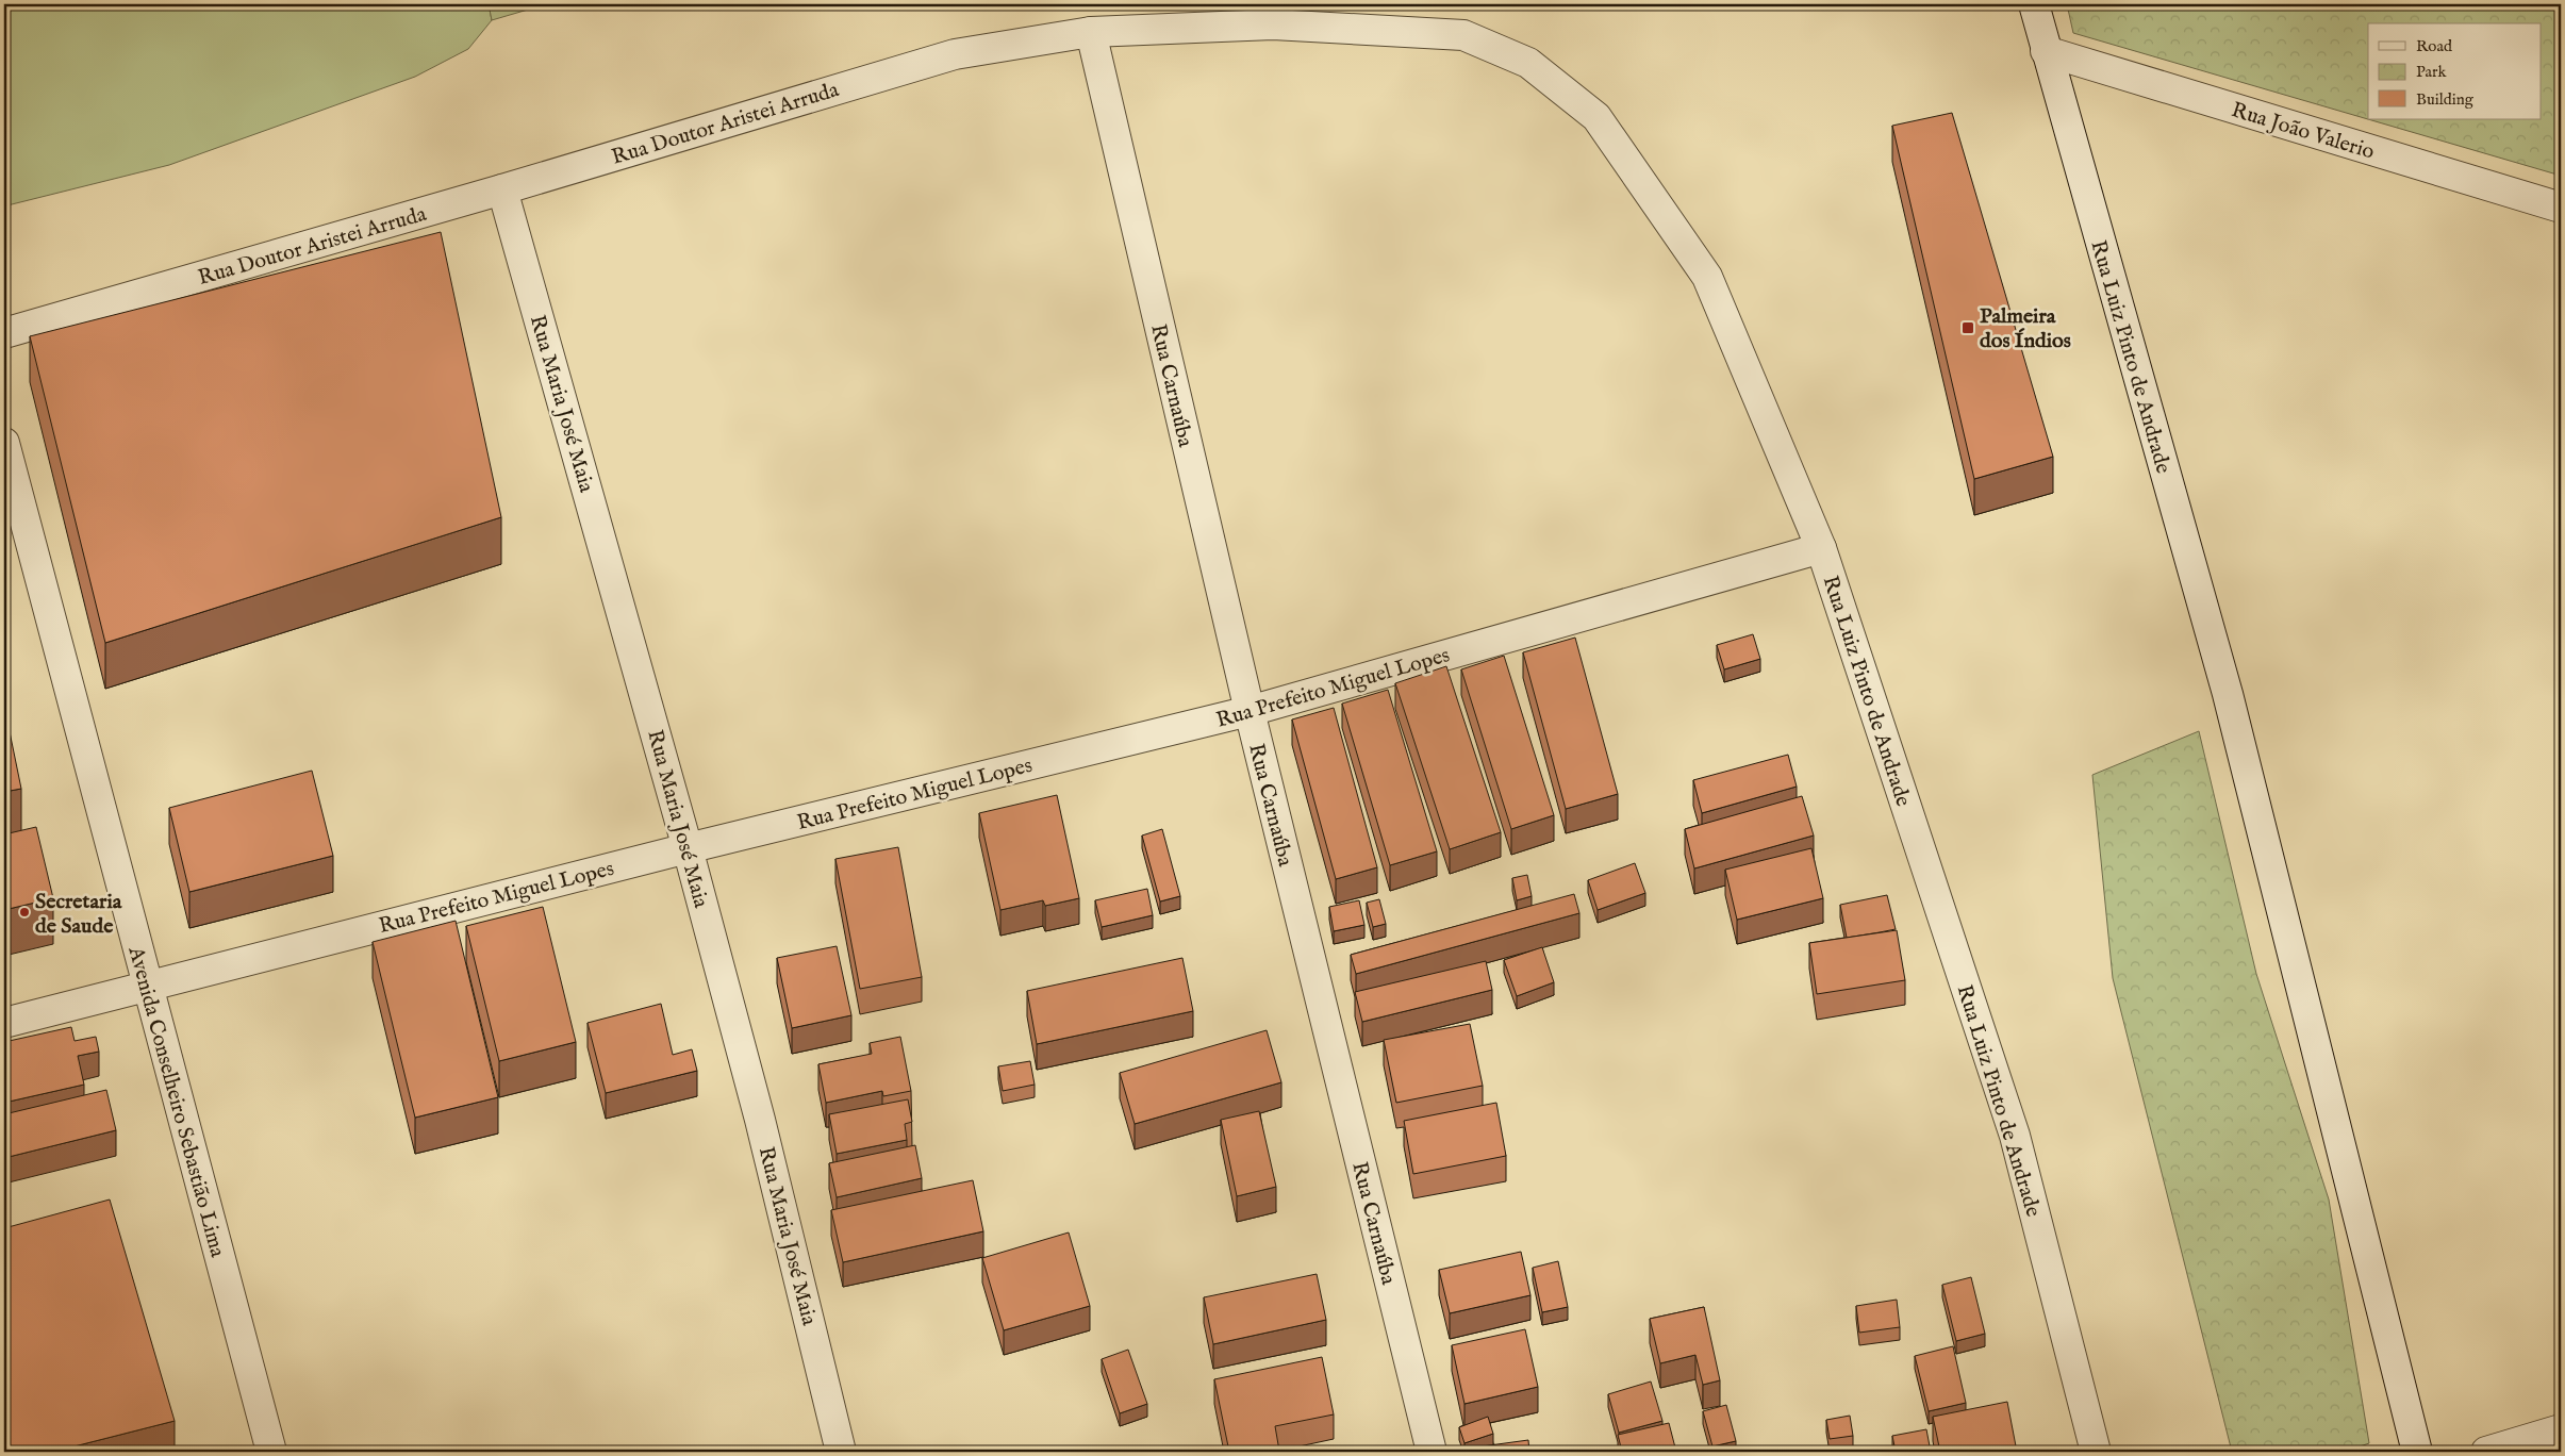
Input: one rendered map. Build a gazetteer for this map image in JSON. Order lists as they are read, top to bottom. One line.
{"streets":{"street":["Rua Doutor Aristei Arruda","Rua João Valerio","Rua Luiz Pinto de Andrade","Rua Carnaúba","Rua Maria José Maia","Rua Prefeito Miguel Lopes","Avenida Conselheiro Sebastião Lima"]},"crossings":[["Rua Doutor Aristei Arruda","Rua Luiz Pinto de Andrade"],["Rua Doutor Aristei Arruda","Rua Carnaúba"],["Rua Doutor Aristei Arruda","Rua Maria José Maia"],["Rua João Valerio","Rua Luiz Pinto de Andrade"],["Rua Luiz Pinto de Andrade","Rua Prefeito Miguel Lopes"],["Rua Carnaúba","Rua Prefeito Miguel Lopes"],["Rua Maria José Maia","Rua Prefeito Miguel Lopes"],["Rua Prefeito Miguel Lopes","Avenida Conselheiro Sebastião Lima"]],"places":{"transit":["Palmeira dos Índios"],"other":["Secretaria de Saude"]},"legend":["Road","Park","Building"]}
